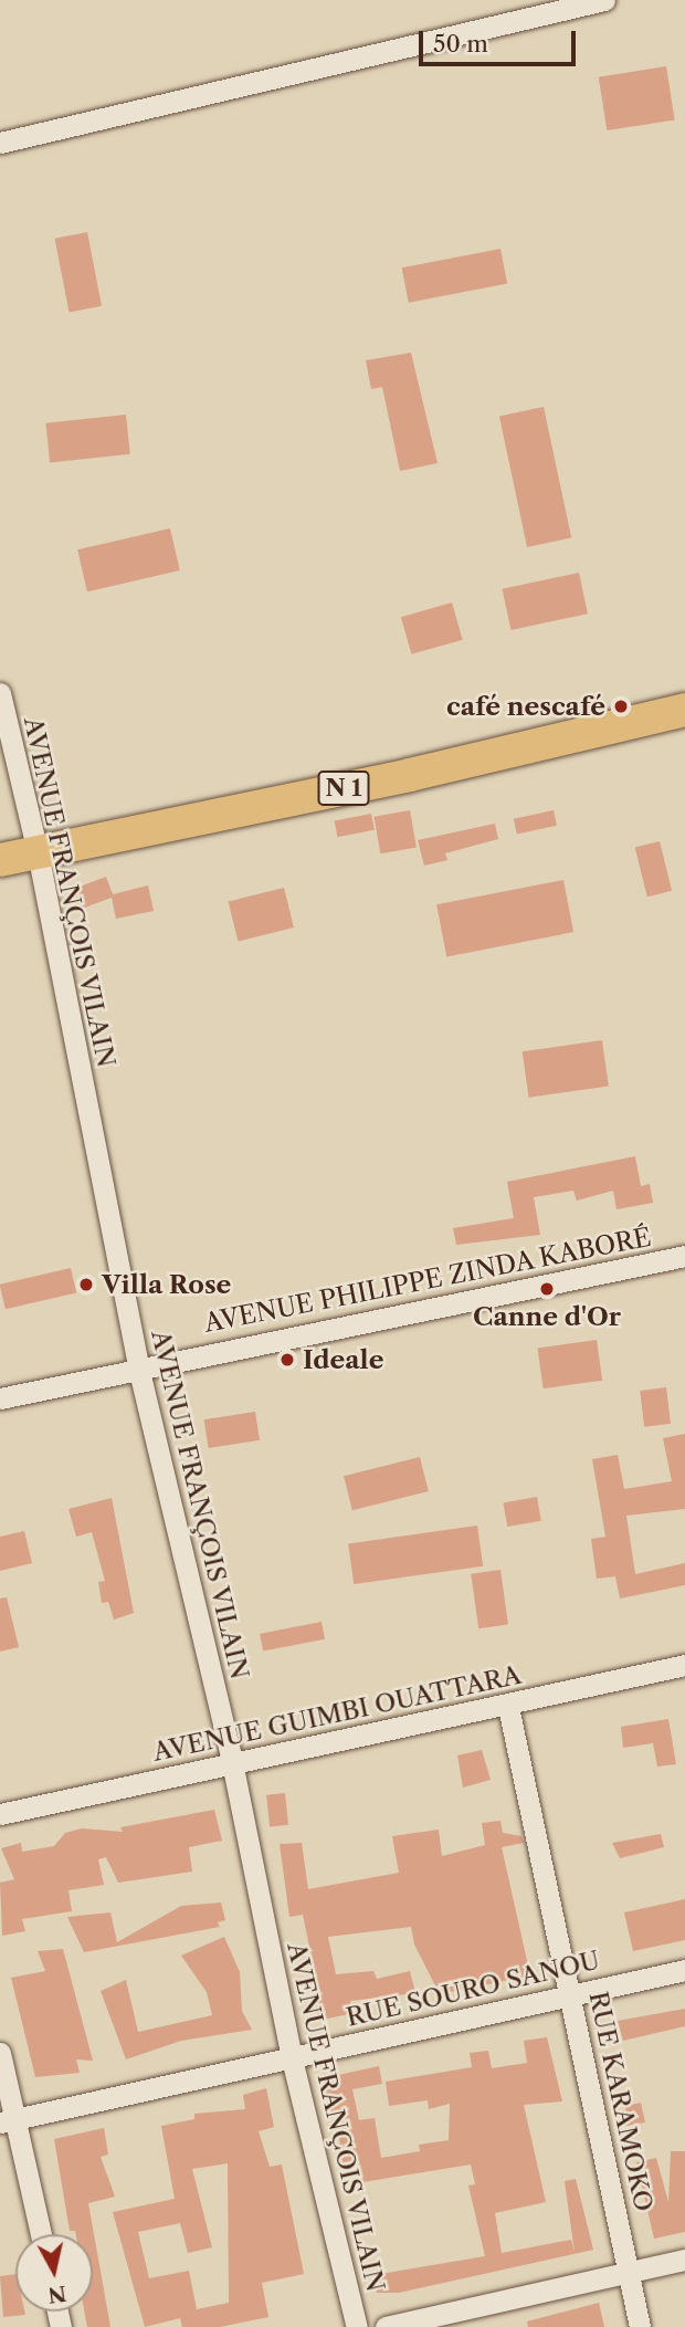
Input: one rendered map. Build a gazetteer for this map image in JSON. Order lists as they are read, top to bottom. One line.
{"streets":{"highway":["N 1"],"street":["AVENUE FRANÇOIS VILAIN","AVENUE PHILIPPE ZINDA KABORÉ","AVENUE GUIMBI OUATTARA","RUE SOURO SANOU","RUE KARAMOKO"]},"crossings":[["N 1","AVENUE FRANÇOIS VILAIN"],["AVENUE FRANÇOIS VILAIN","AVENUE PHILIPPE ZINDA KABORÉ"],["AVENUE FRANÇOIS VILAIN","AVENUE GUIMBI OUATTARA"],["AVENUE FRANÇOIS VILAIN","RUE SOURO SANOU"],["AVENUE GUIMBI OUATTARA","RUE KARAMOKO"],["RUE SOURO SANOU","RUE KARAMOKO"]],"places":["café nescafé","Villa Rose","Canne d'Or","Ideale"],"scale_bar":"50 m","north":"bottom"}
